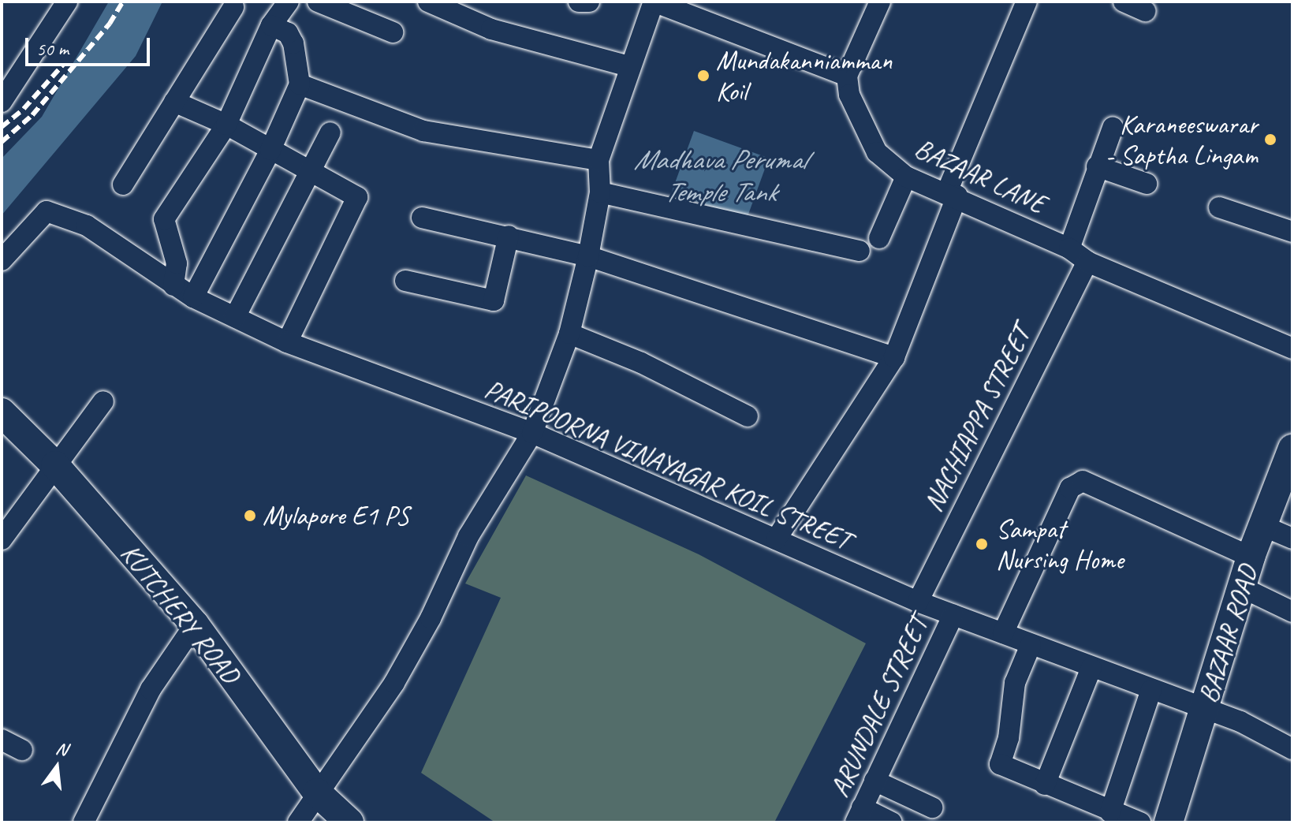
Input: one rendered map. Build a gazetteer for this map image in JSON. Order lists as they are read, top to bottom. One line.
{"streets":{"main road":["KUTCHERY ROAD","BAZAAR ROAD"],"street":["BAZAAR LANE","NACHIAPPA STREET","PARIPOORNA VINAYAGAR KOIL STREET","ARUNDALE STREET"]},"crossings":[["BAZAAR LANE","NACHIAPPA STREET"],["NACHIAPPA STREET","PARIPOORNA VINAYAGAR KOIL STREET"],["PARIPOORNA VINAYAGAR KOIL STREET","BAZAAR ROAD"],["PARIPOORNA VINAYAGAR KOIL STREET","ARUNDALE STREET"]],"water":["Madhava Perumal Temple Tank"],"places":["Mundakanniamman Koil","Karaneeswarar - Saptha Lingam","Mylapore E1 PS","Sampat Nursing Home"],"scale_bar":"50 m","north":"top"}
